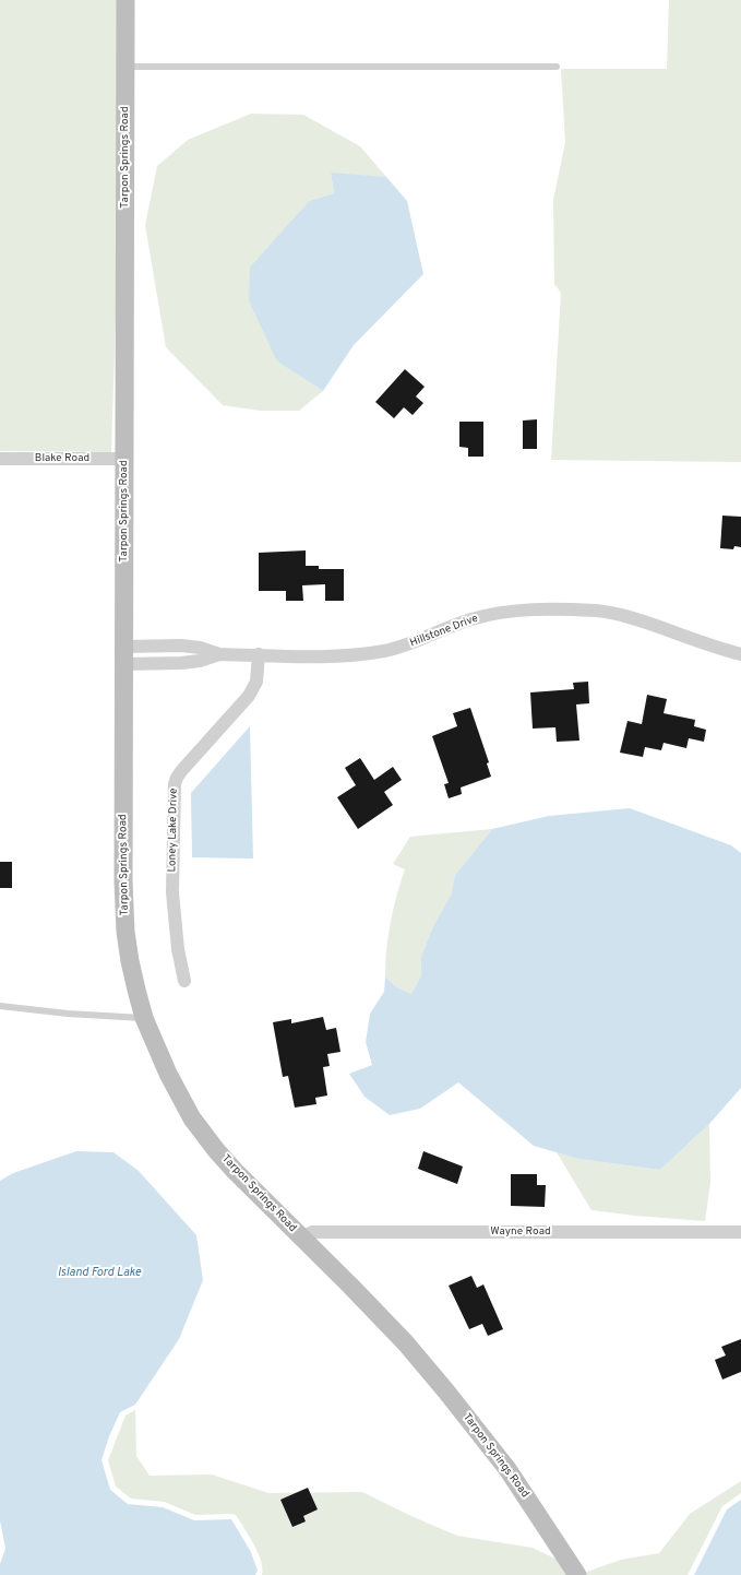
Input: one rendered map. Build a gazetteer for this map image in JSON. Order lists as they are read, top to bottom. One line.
{"streets":{"main road":["Tarpon Springs Road"],"street":["Blake Road","Hillstone Drive","Loney Lake Drive","Wayne Road"]},"crossings":[["Tarpon Springs Road","Blake Road"],["Tarpon Springs Road","Hillstone Drive"],["Tarpon Springs Road","Wayne Road"],["Hillstone Drive","Loney Lake Drive"]],"water":["Island Ford Lake"]}
